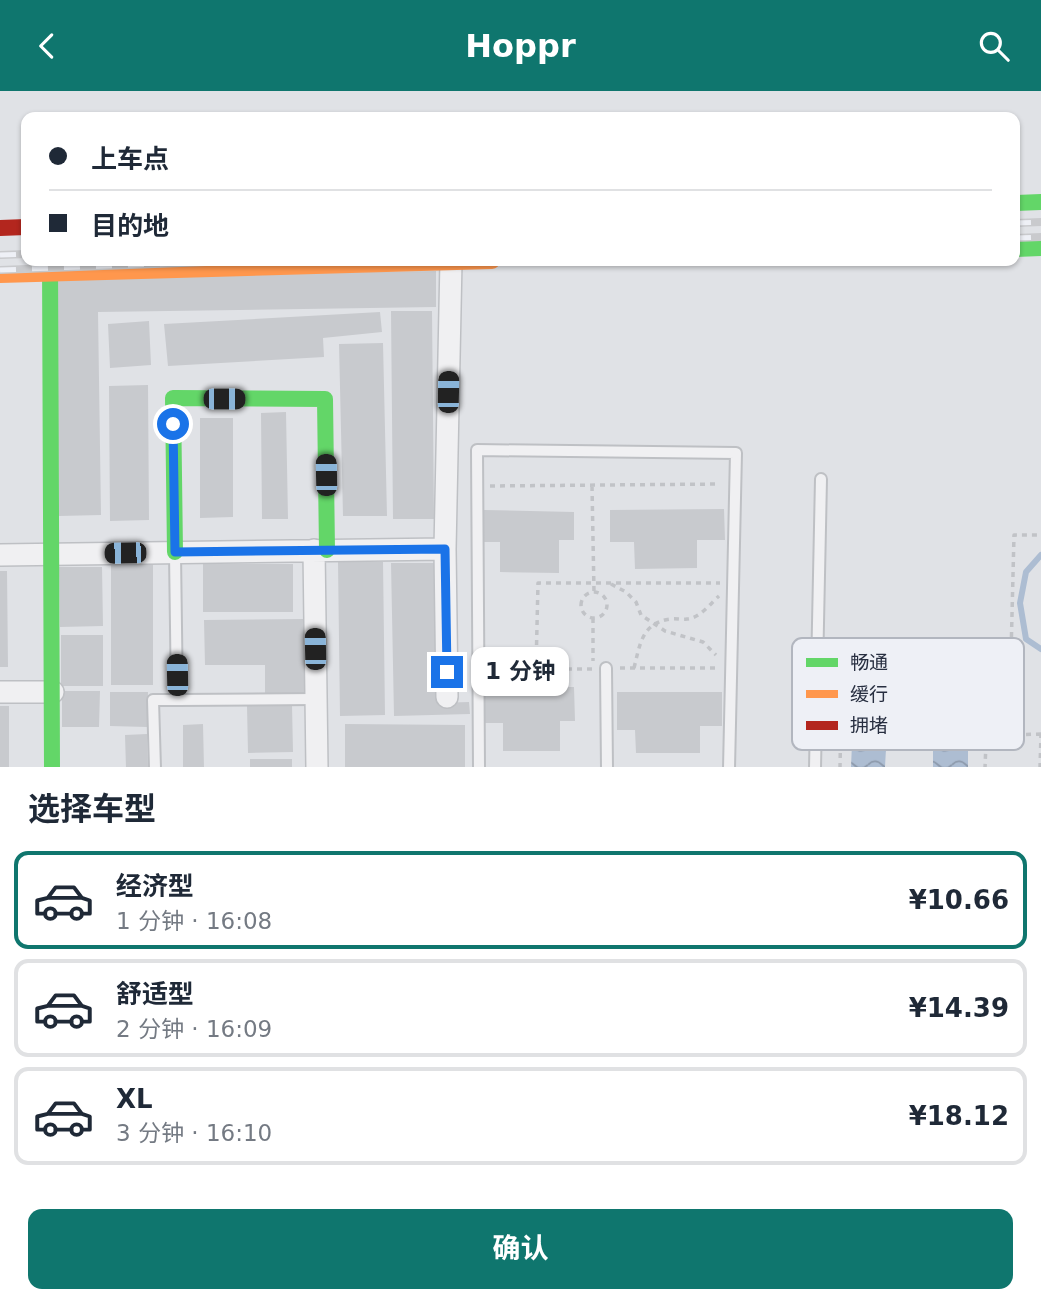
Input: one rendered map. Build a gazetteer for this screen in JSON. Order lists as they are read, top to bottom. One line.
{"legend":["畅通","缓行","拥堵"],"page":{"header":"Hoppr","banner":["上车点","目的地"],"bubble":"1 分钟","heading":"选择车型","list":[{"name":"经济型","note":"1 分钟 · 16:08","value":"¥10.66"},{"name":"舒适型","note":"2 分钟 · 16:09","value":"¥14.39"},{"name":"XL","note":"3 分钟 · 16:10","value":"¥18.12"}],"buttons":"确认"}}
